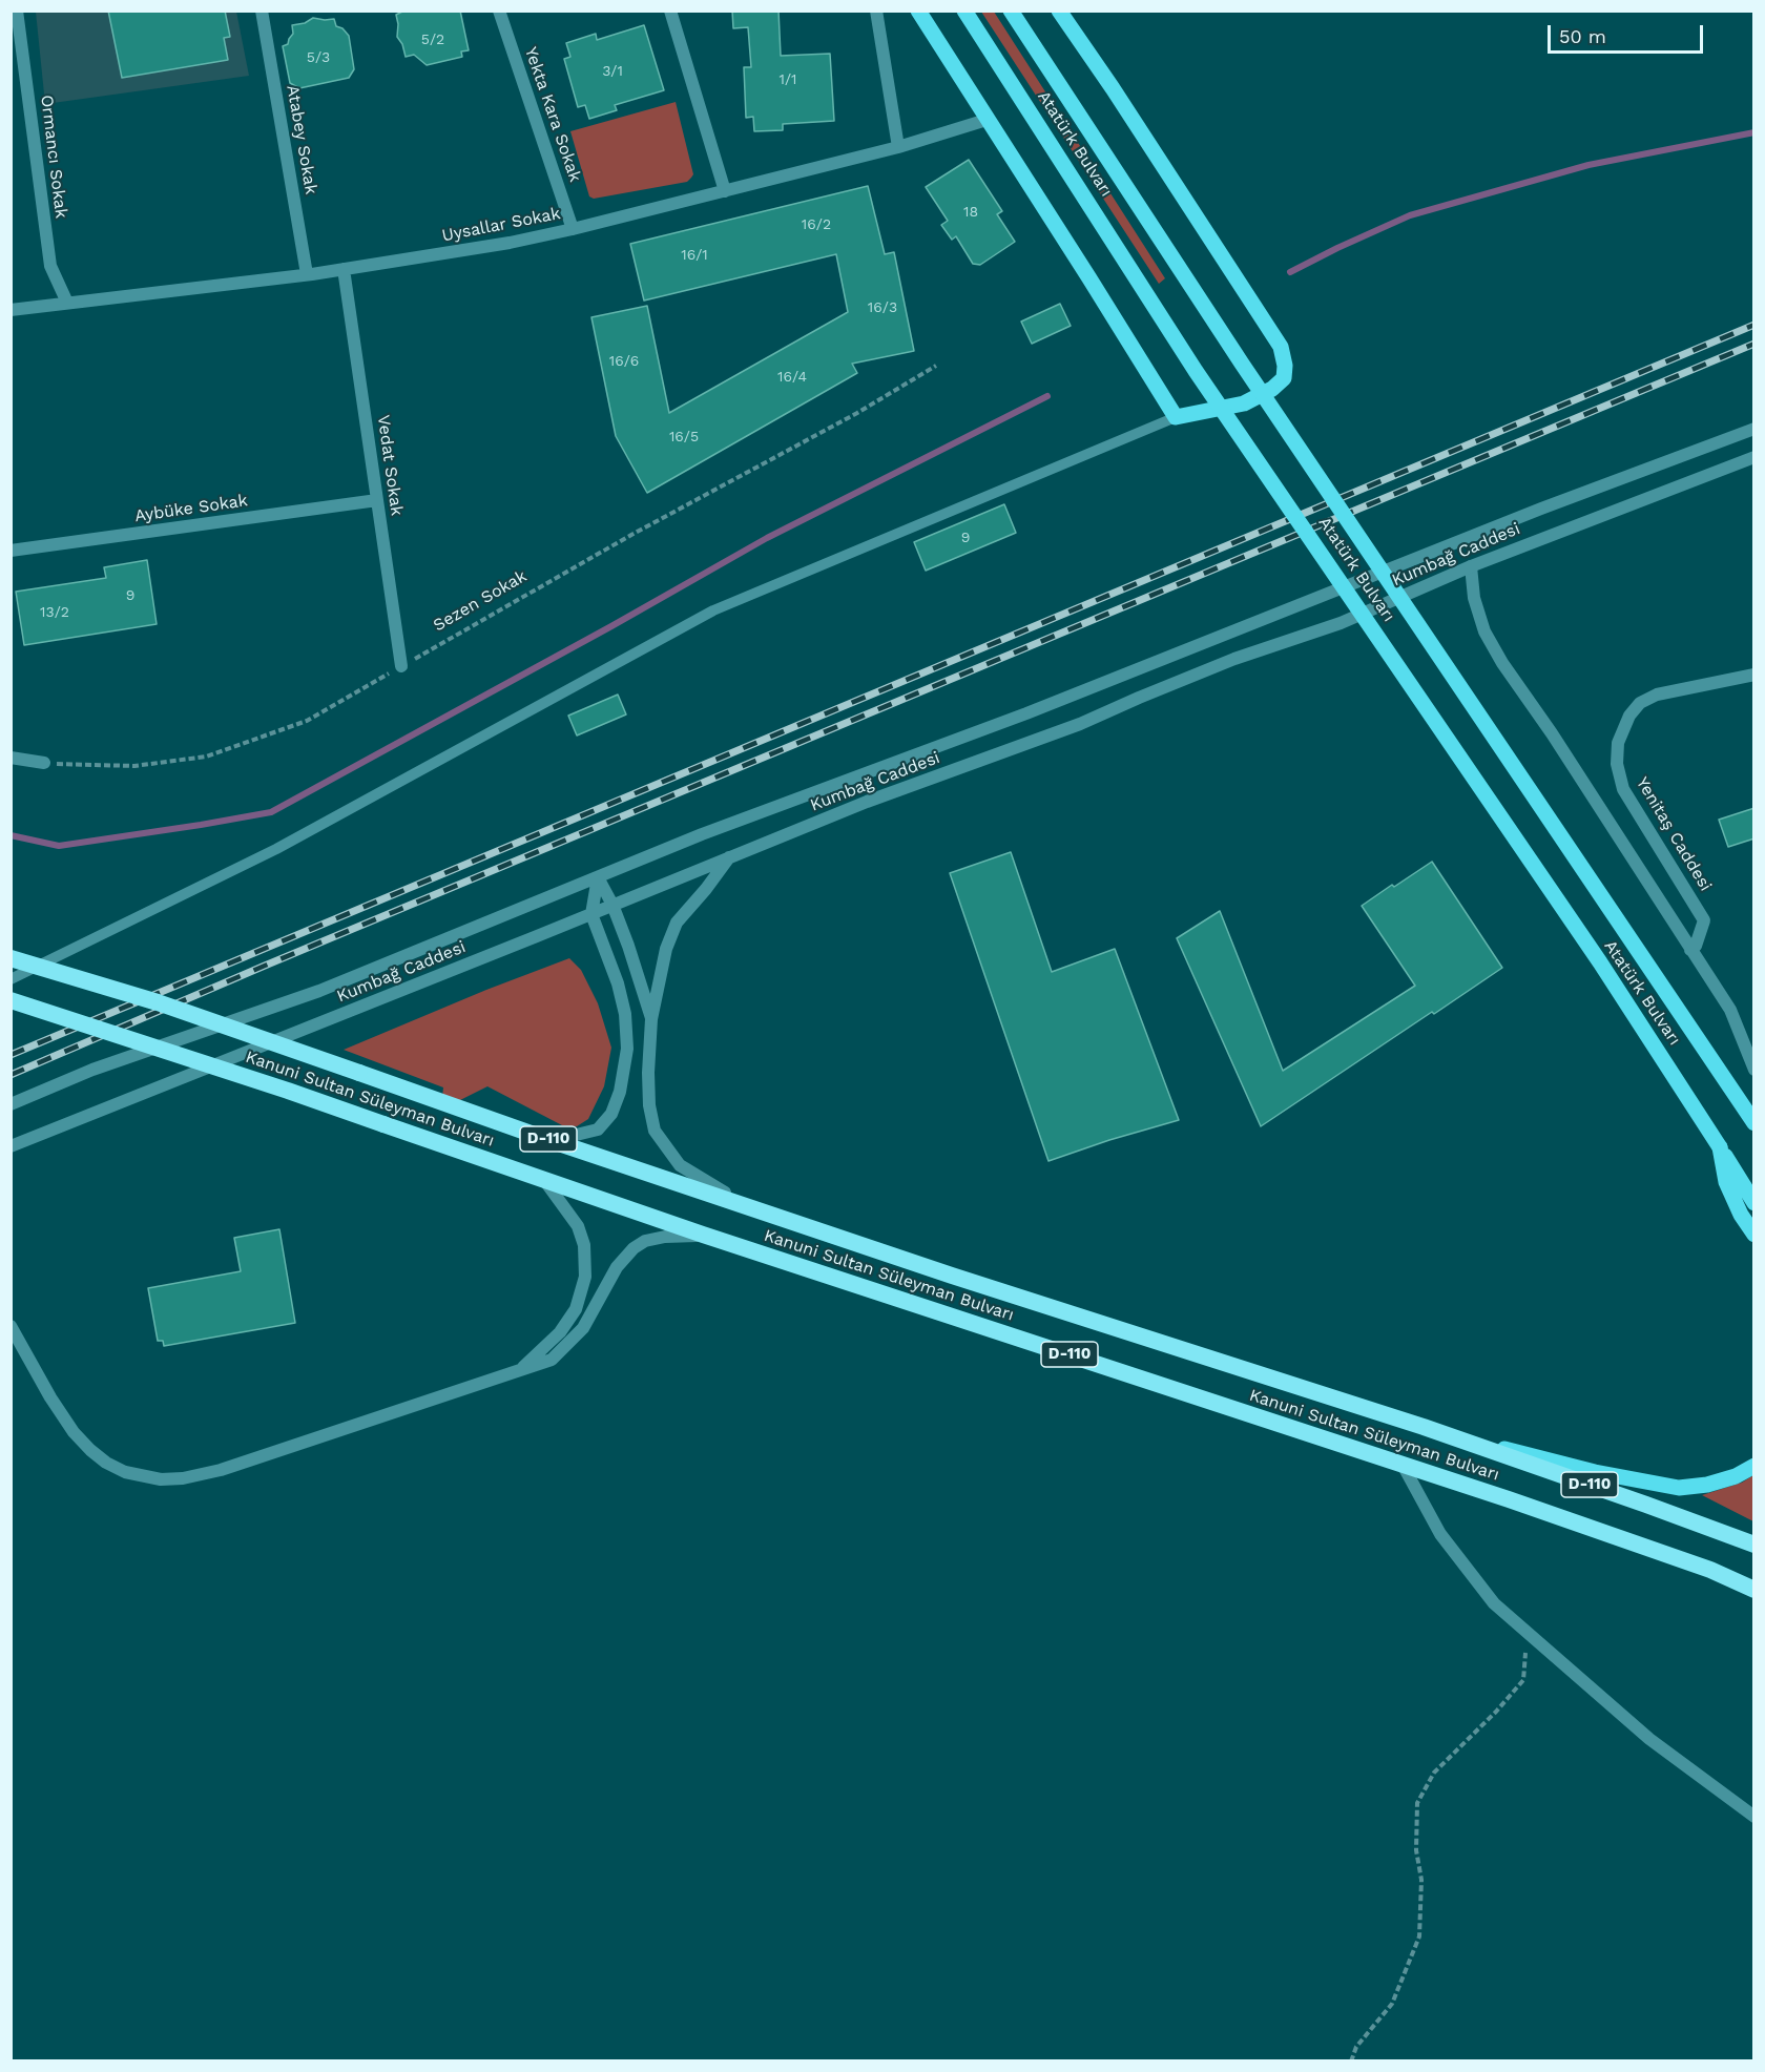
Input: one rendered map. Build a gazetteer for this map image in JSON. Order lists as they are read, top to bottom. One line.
{"streets":{"highway":["Kanuni Sultan Süleyman Bulvarı","D-110"],"main road":["Atatürk Bulvarı"],"street":["Yekta Kara Sokak","Atabey Sokak","Ormancı Sokak","Uysallar Sokak","Vedat Sokak","Aybüke Sokak","Kumbağ Caddesi","Yenitaş Caddesi"],"path":["Sezen Sokak"]},"crossings":[["Yekta Kara Sokak","Uysallar Sokak"],["Atabey Sokak","Uysallar Sokak"],["Ormancı Sokak","Uysallar Sokak"],["Uysallar Sokak","Vedat Sokak"],["Vedat Sokak","Aybüke Sokak"],["Vedat Sokak","Sezen Sokak"]],"house_numbers":["5/2","5/3","3/1","1/1","18","16/2","16/1","16/3","16/6","16/4","16/5","9","9","13/2"],"scale_bar":"50 m"}
